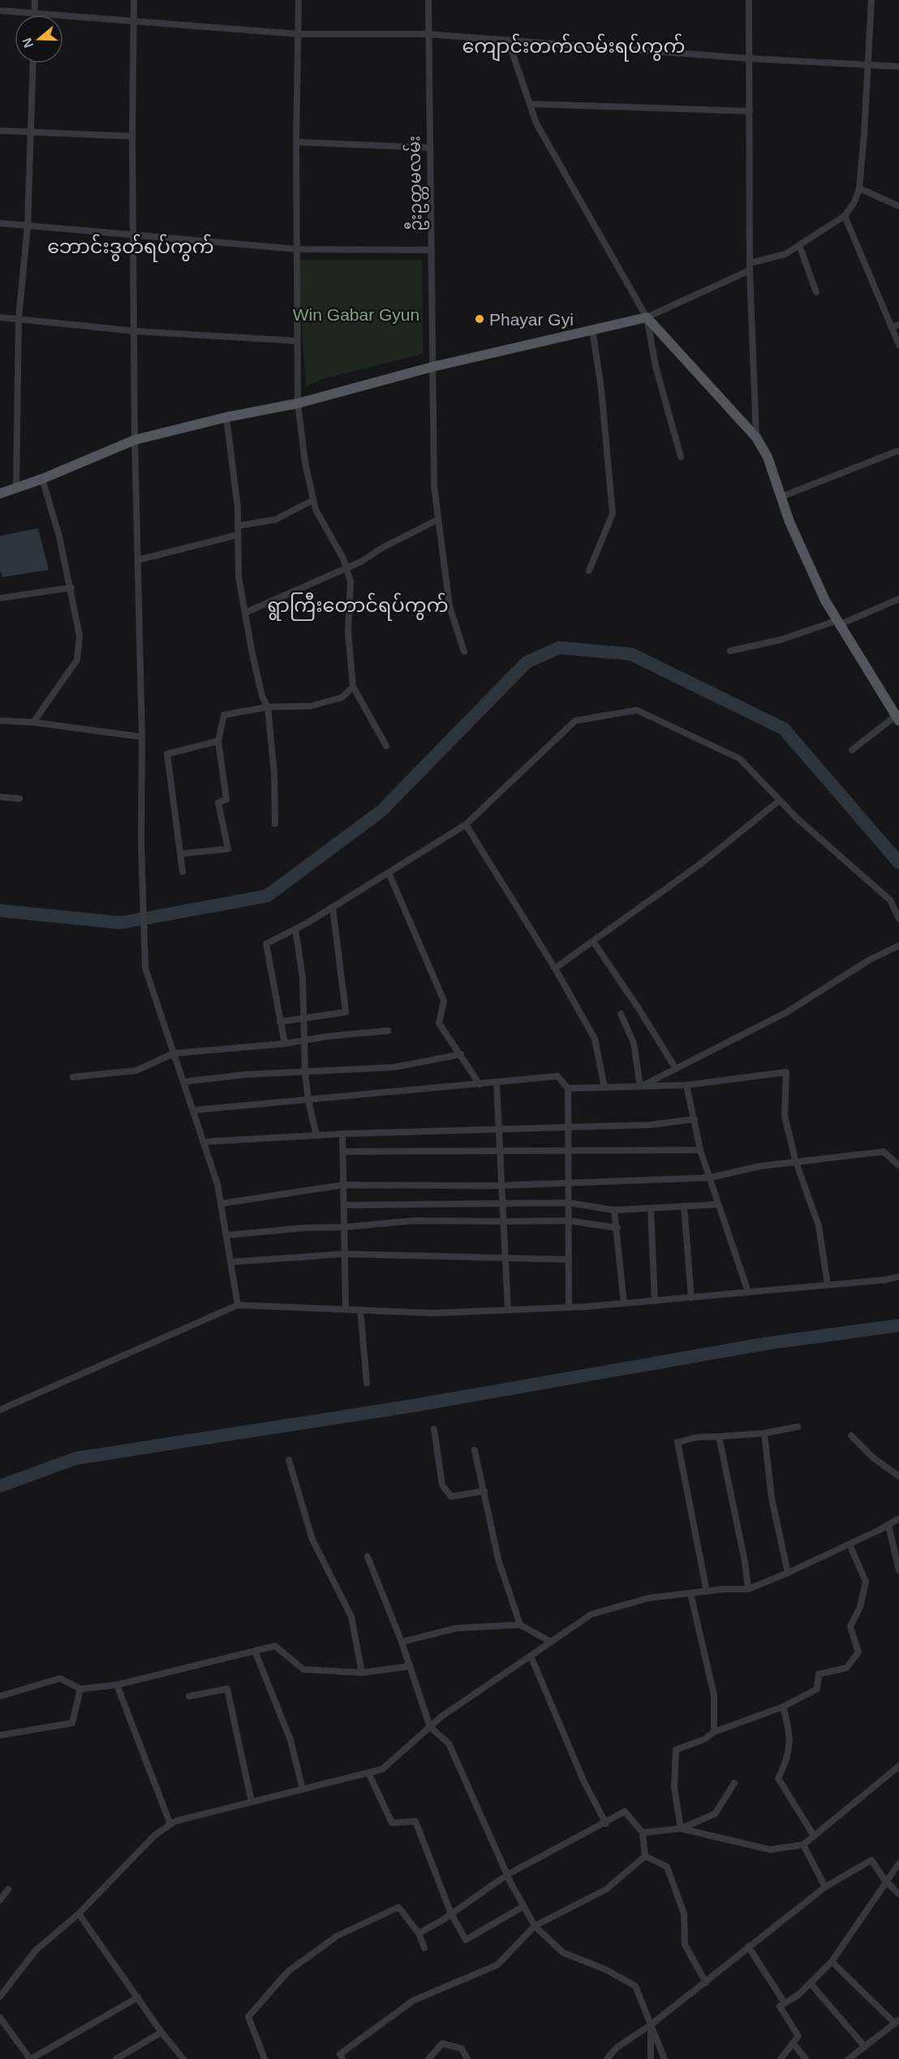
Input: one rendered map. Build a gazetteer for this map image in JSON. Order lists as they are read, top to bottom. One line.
{"streets":{"street":["ဦးဥတ္တမလမ်း"]},"districts":["ကျောင်းတက်လမ်းရပ်ကွက်","ဘောင်းဒွတ်ရပ်ကွက်","ရွာကြီးတောင်ရပ်ကွက်"],"parks":["Win Gabar Gyun"],"places":["Phayar Gyi"],"north":"left"}
